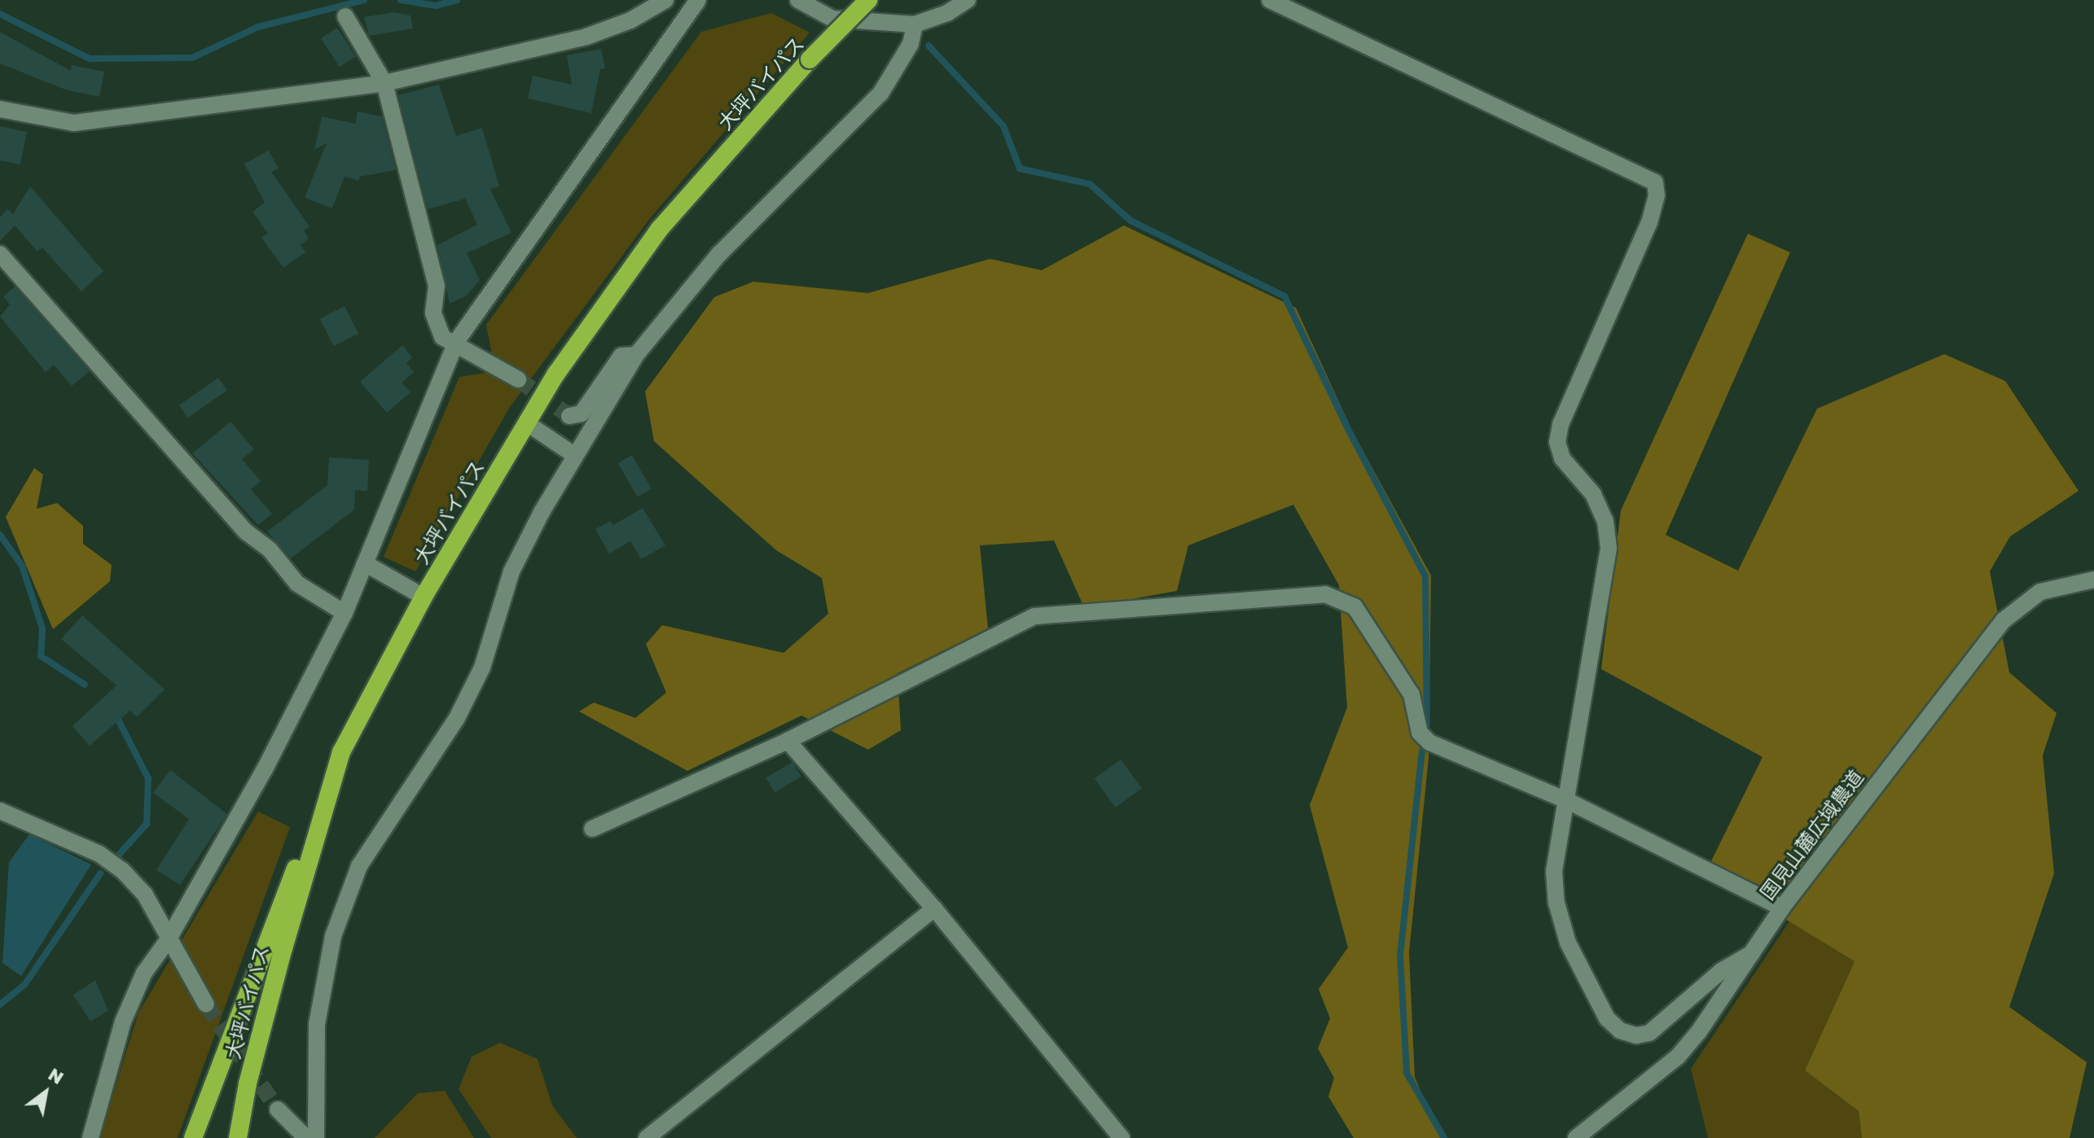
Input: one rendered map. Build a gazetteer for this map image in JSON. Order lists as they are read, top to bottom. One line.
{"streets":{"highway":["大坪バイパス"],"street":["国見山麓広域農道"]},"north":"top right"}
